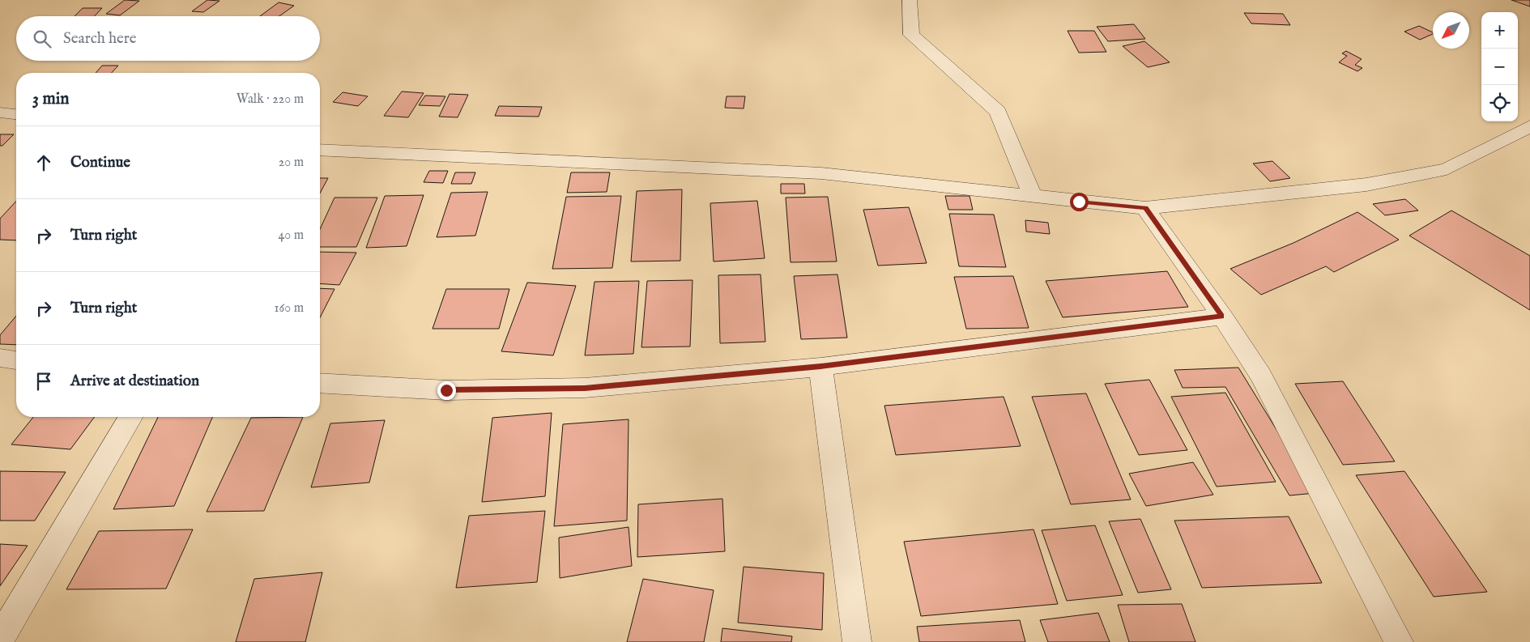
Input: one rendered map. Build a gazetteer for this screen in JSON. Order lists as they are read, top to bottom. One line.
{"north":"bottom left","page":{"map_buttons":["+","−"],"search":"Search here","heading":["3 min","Walk · 220 m"],"list":[["Continue","20 m"],["Turn right","40 m"],["Turn right","160 m"],"Arrive at destination"]}}
